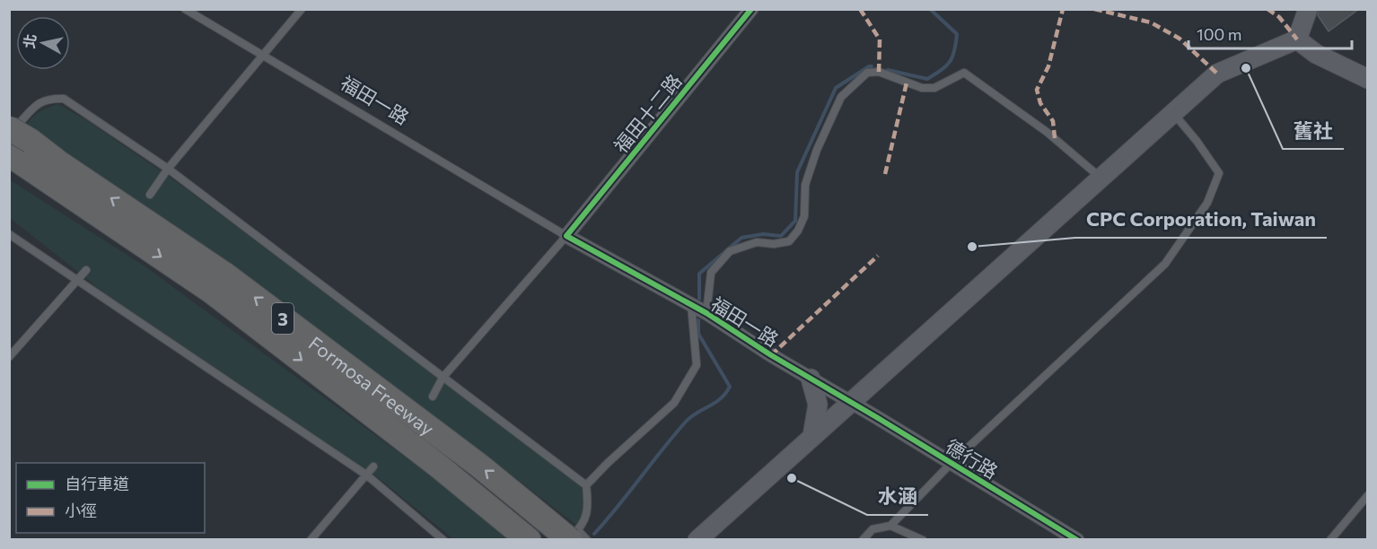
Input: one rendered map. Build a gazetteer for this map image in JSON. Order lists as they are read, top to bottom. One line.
{"streets":{"highway":["3","Formosa Freeway"],"street":["福田一路","福田十二路","德行路"]},"crossings":[["福田一路","福田十二路"],["福田一路","德行路"]],"places":["舊社","CPC Corporation, Taiwan","水涵"],"legend":["自行車道","小徑"],"scale_bar":"100 m","north":"left"}
